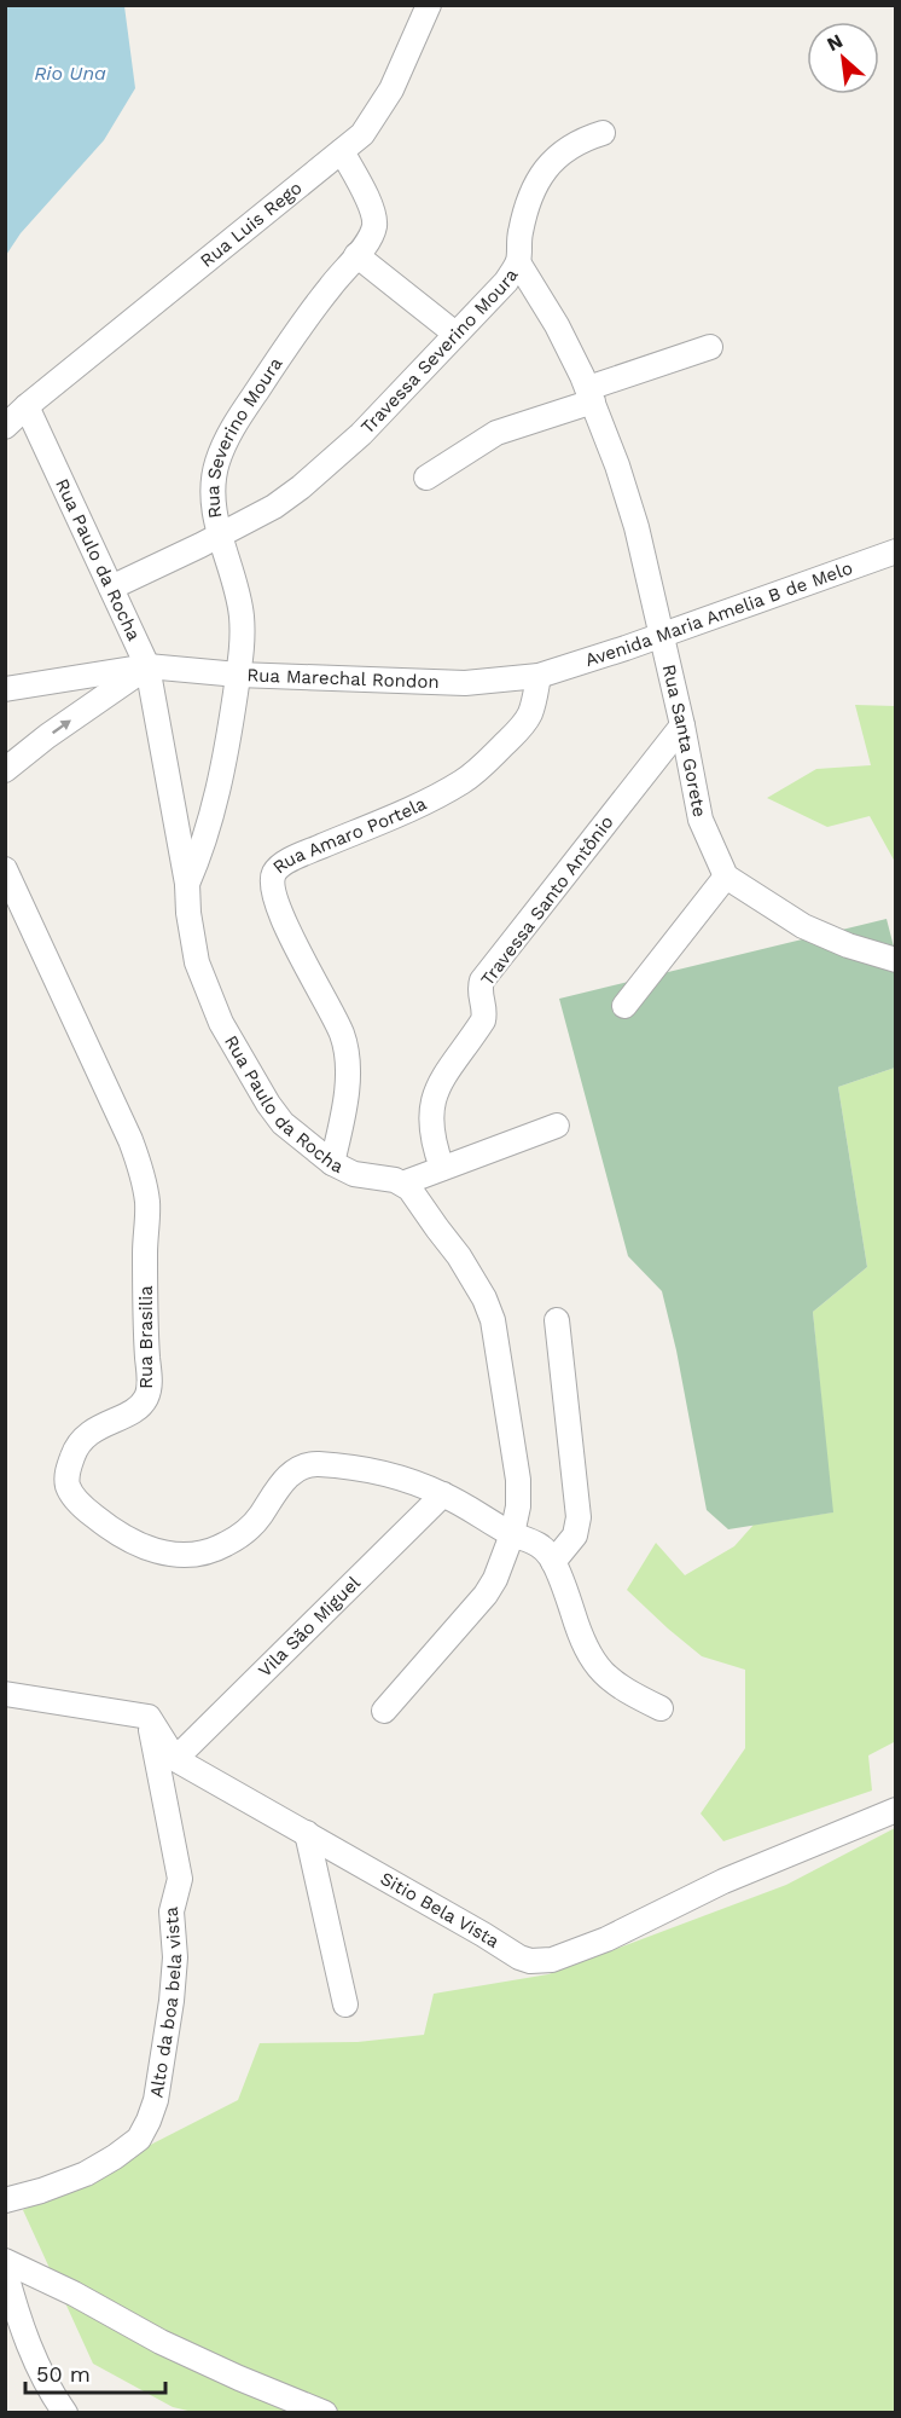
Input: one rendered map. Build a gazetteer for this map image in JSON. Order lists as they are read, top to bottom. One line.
{"streets":{"street":["Rua Luis Rego","Travessa Severino Moura","Rua Severino Moura","Rua Paulo da Rocha","Avenida Maria Amelia B de Melo","Rua Marechal Rondon","Rua Santa Gorete","Rua Amaro Portela","Travessa Santo Antônio","Rua Brasilia","Vila São Miguel","Sitio Bela Vista","Alto da boa bela vista"]},"crossings":[["Rua Luis Rego","Rua Severino Moura"],["Rua Luis Rego","Rua Paulo da Rocha"],["Travessa Severino Moura","Rua Severino Moura"],["Travessa Severino Moura","Rua Paulo da Rocha"],["Travessa Severino Moura","Rua Santa Gorete"],["Rua Severino Moura","Rua Paulo da Rocha"],["Rua Severino Moura","Rua Marechal Rondon"],["Rua Paulo da Rocha","Rua Marechal Rondon"],["Rua Paulo da Rocha","Rua Amaro Portela"],["Avenida Maria Amelia B de Melo","Rua Marechal Rondon"],["Avenida Maria Amelia B de Melo","Rua Santa Gorete"],["Avenida Maria Amelia B de Melo","Rua Amaro Portela"],["Rua Marechal Rondon","Rua Amaro Portela"],["Rua Santa Gorete","Travessa Santo Antônio"],["Rua Brasilia","Vila São Miguel"],["Vila São Miguel","Sitio Bela Vista"],["Sitio Bela Vista","Alto da boa bela vista"]],"water":["Rio Una"],"scale_bar":"50 m","north":"top left"}
